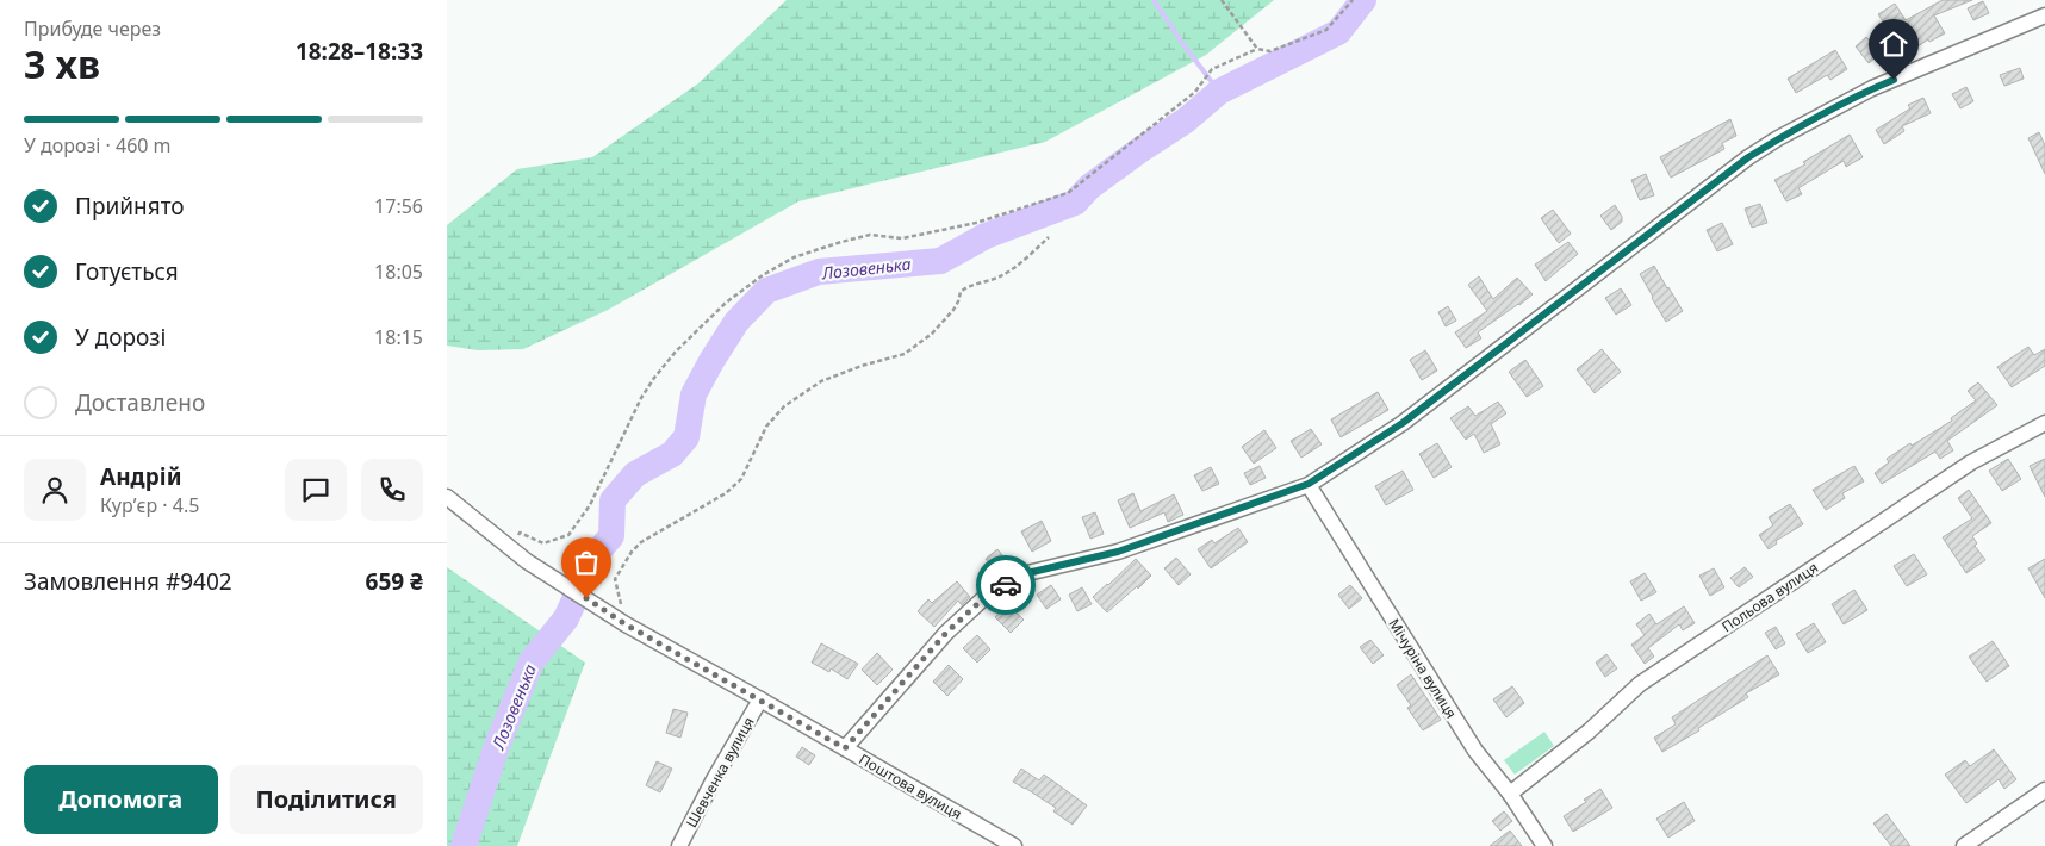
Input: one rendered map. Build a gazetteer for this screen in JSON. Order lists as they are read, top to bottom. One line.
{"streets":{"street":["Польова вулиця","Мічуріна вулиця","Шевченка вулиця","Поштова вулиця"]},"crossings":[["Польова вулиця","Мічуріна вулиця"],["Шевченка вулиця","Поштова вулиця"]],"water":["Лозовенька"],"page":{"heading":["3 хв","Прибуде через","18:28–18:33"],"panel":["Андрій","Кур’єр · 4.5","Замовлення #9402","659 ₴"],"bar":"У дорозі · 460 m","list":[["Прийнято","17:56"],["Готується","18:05"],["У дорозі","18:15"],"Доставлено"],"buttons":["Допомога","Поділитися"]}}
